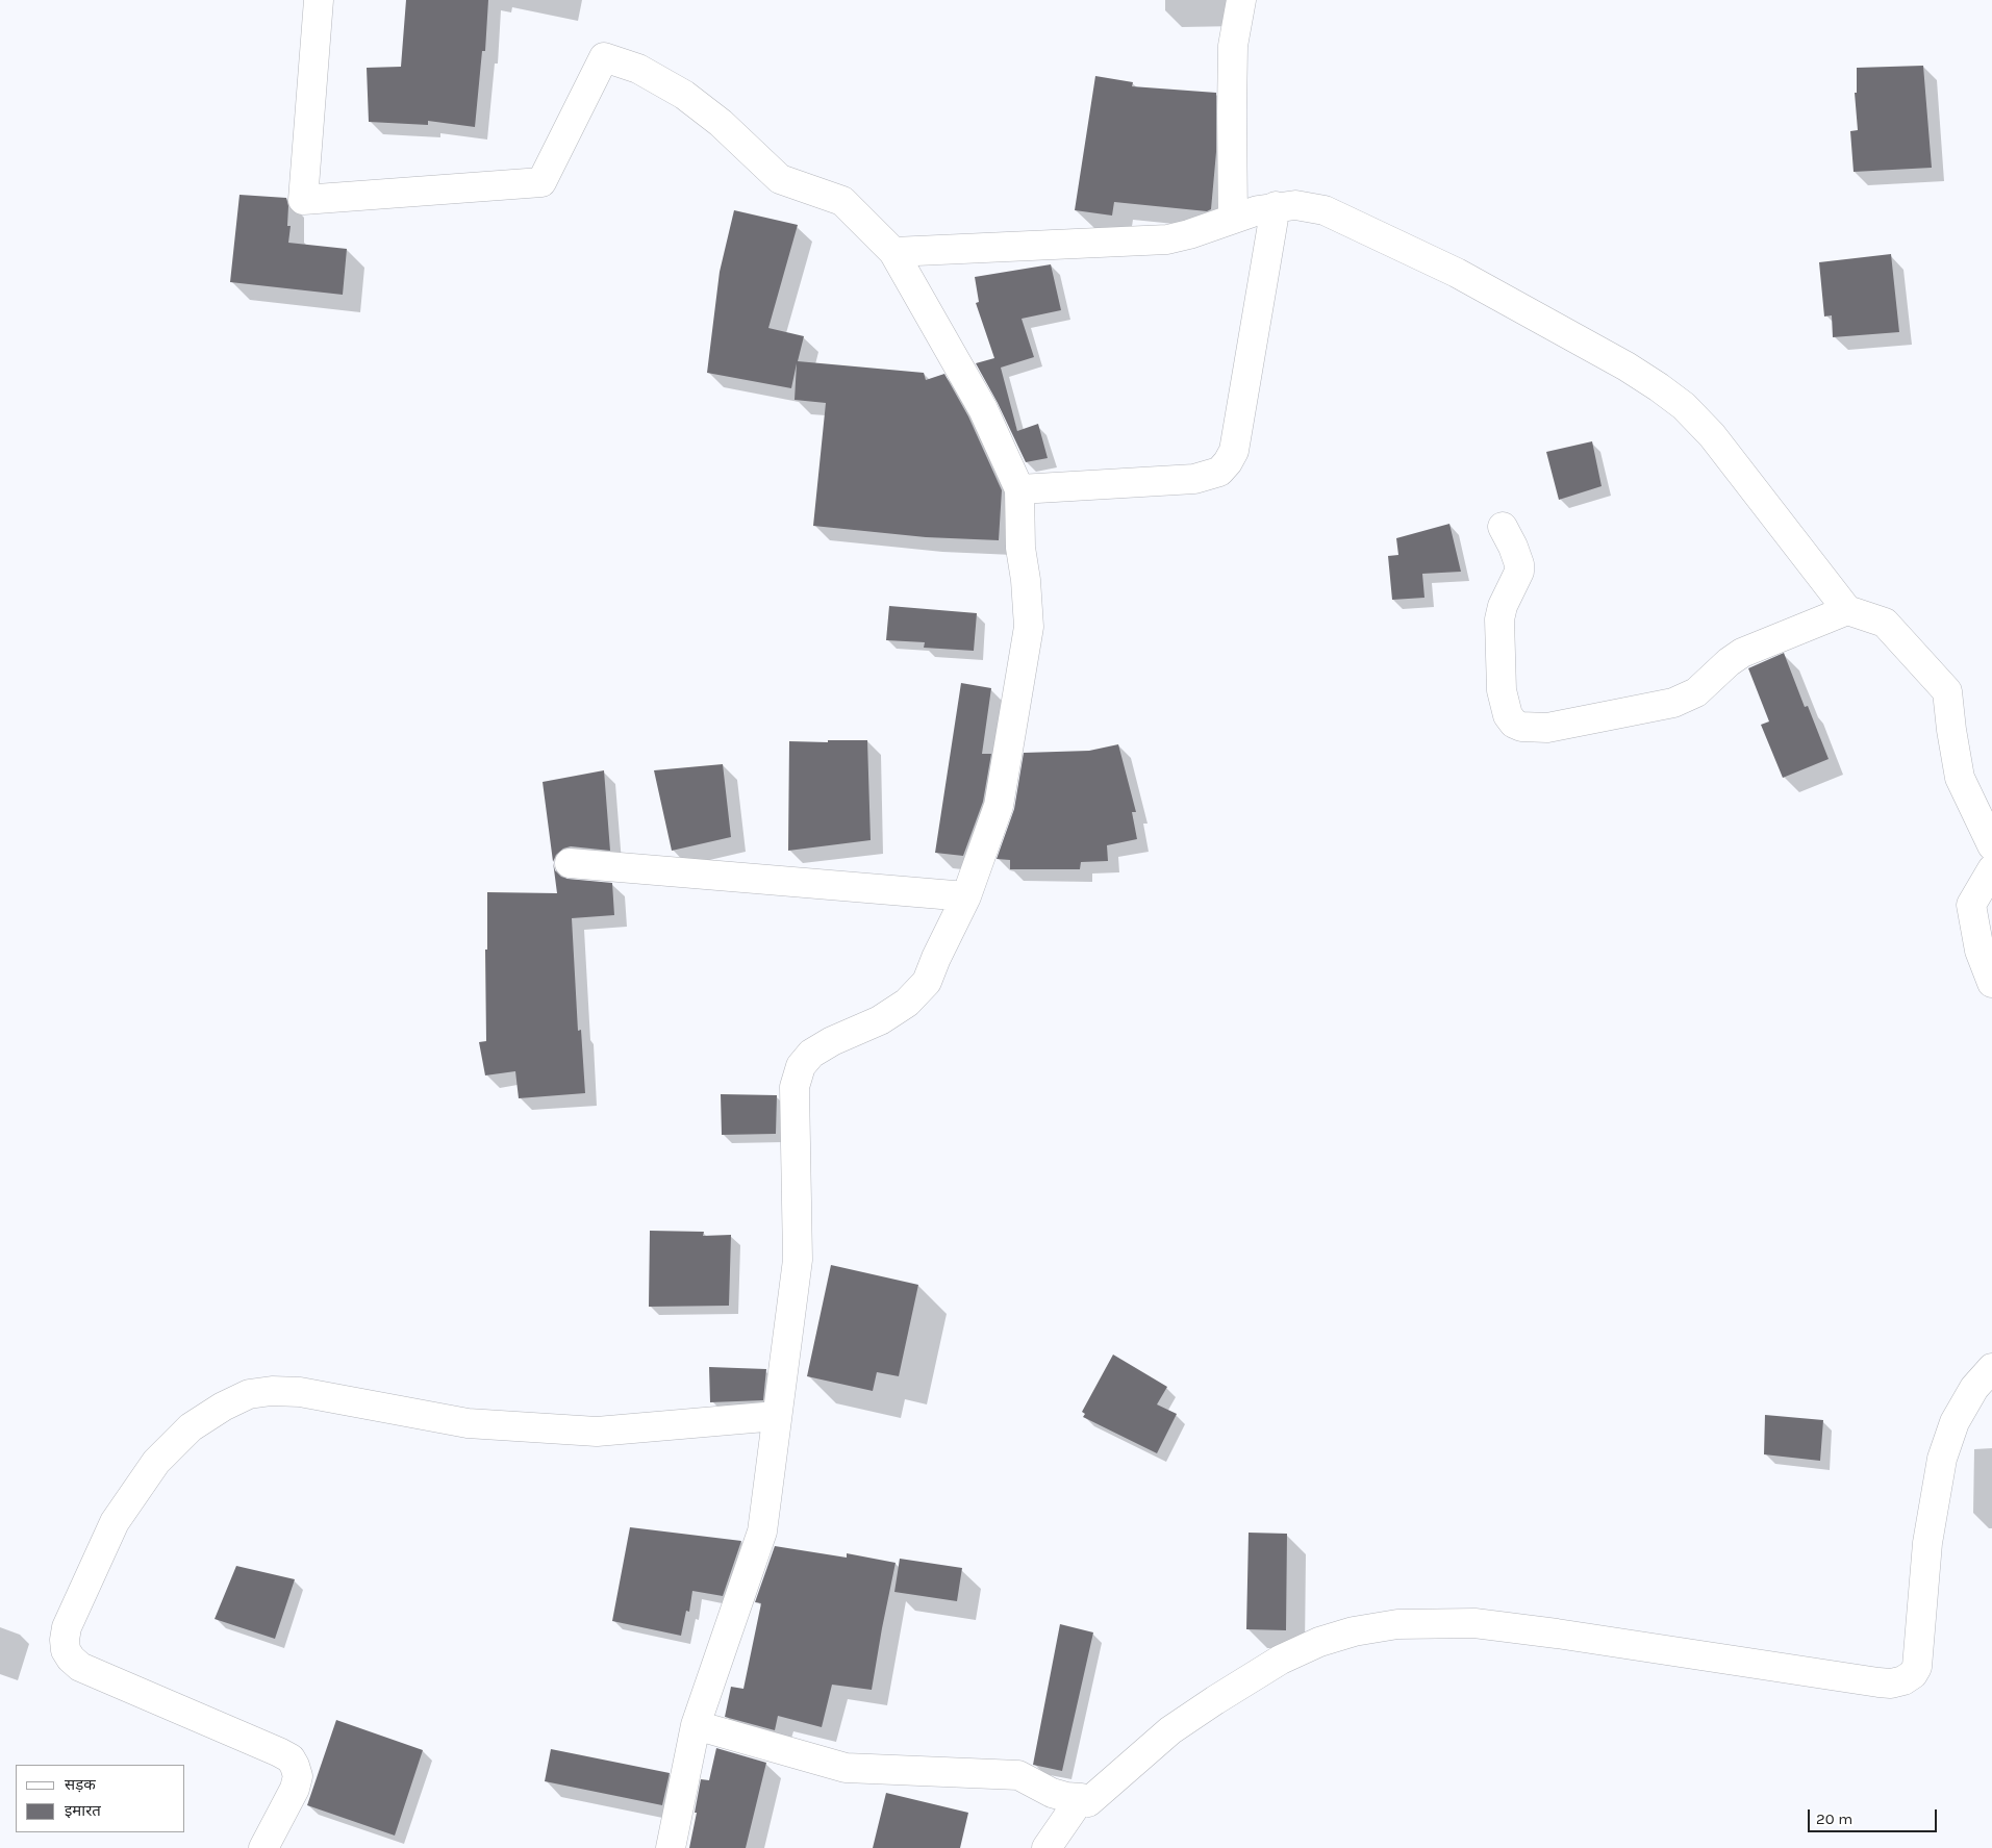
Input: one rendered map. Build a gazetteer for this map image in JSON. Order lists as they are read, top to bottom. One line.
{"legend":["सड़क","इमारत"],"scale_bar":"20 m"}
